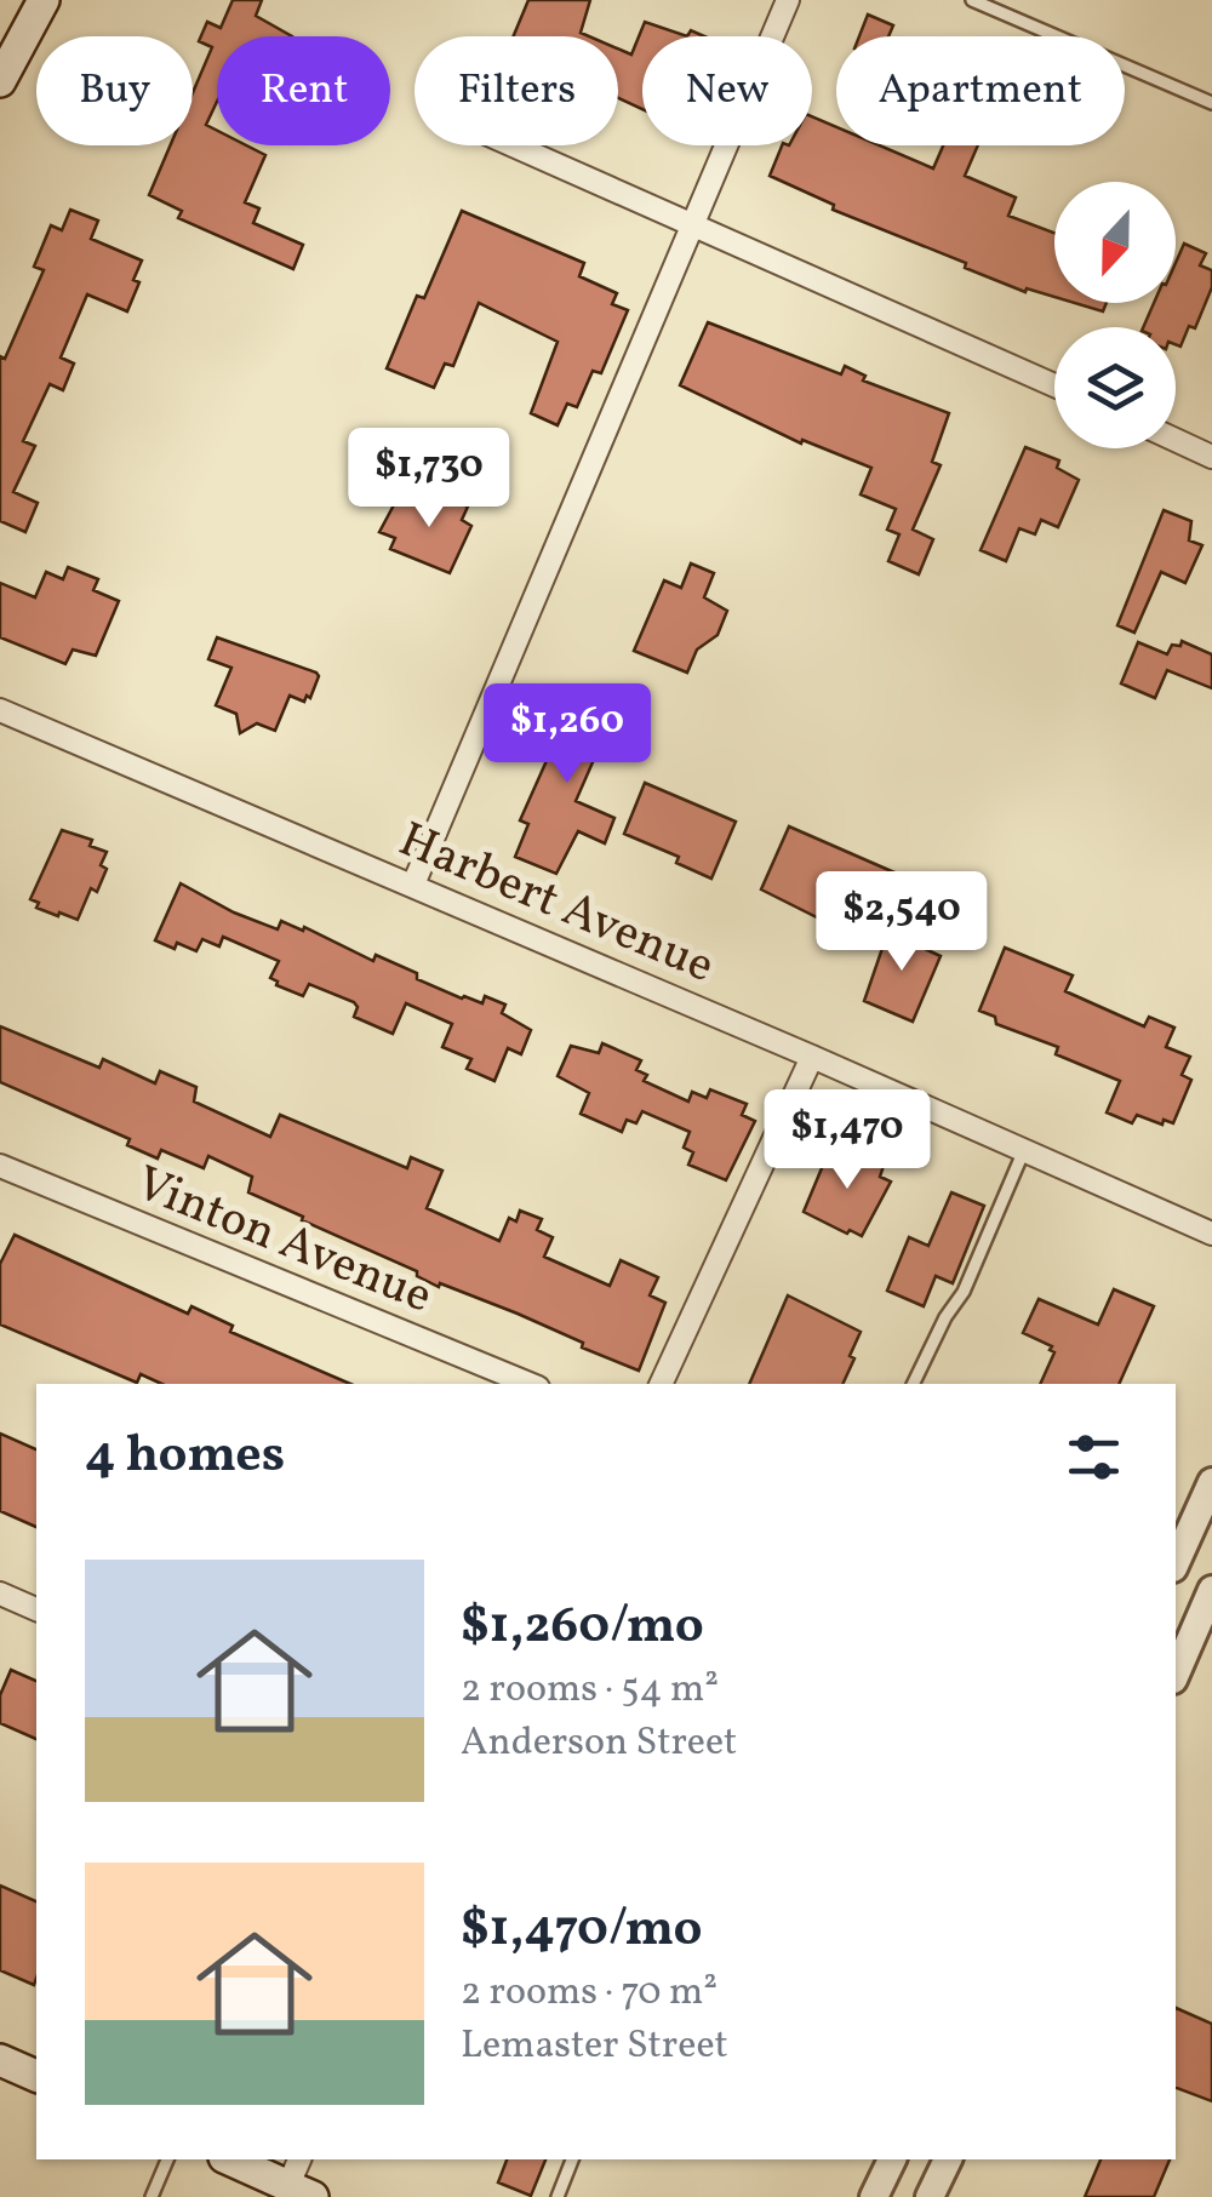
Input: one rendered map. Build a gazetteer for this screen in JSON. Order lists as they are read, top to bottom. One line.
{"streets":{"street":["Harbert Avenue","Vinton Avenue"]},"north":"bottom","page":{"chip":["Buy","Rent","Filters","New","Apartment"],"price":["$1,730","$1,260","$2,540","$1,470"],"heading":"4 homes","list":[{"name":"$1,260/mo","note":"2 rooms · 54 m² · Anderson Street"},{"name":"$1,470/mo","note":"2 rooms · 70 m² · Lemaster Street"}]}}
